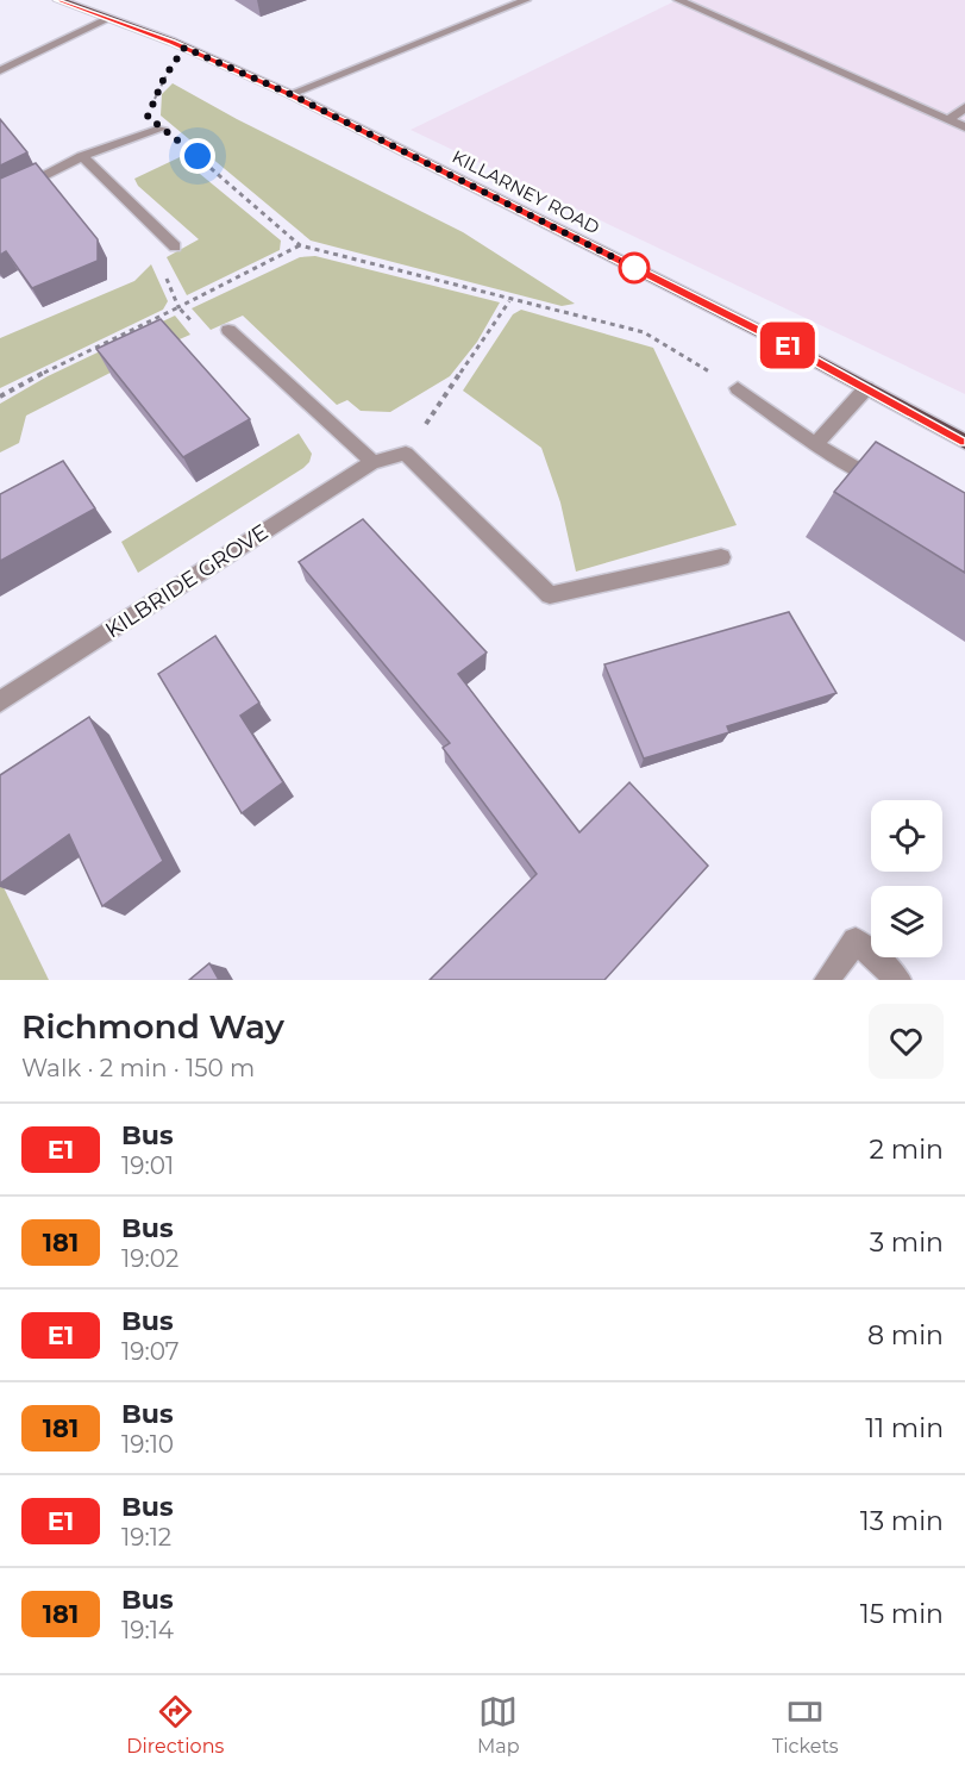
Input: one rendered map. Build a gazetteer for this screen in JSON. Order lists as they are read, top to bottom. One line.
{"streets":{"main road":["KILLARNEY ROAD"],"street":["KILBRIDE GROVE"]},"lines":["bus line E1"],"page":{"on_map":"E1","heading":["Richmond Way","Walk · 2 min · 150 m"],"list":[{"mark":"E1","name":"Bus","note":"19:01","value":"2 min"},{"mark":"181","name":"Bus","note":"19:02","value":"3 min"},{"mark":"E1","name":"Bus","note":"19:07","value":"8 min"},{"mark":"181","name":"Bus","note":"19:10","value":"11 min"},{"mark":"E1","name":"Bus","note":"19:12","value":"13 min"},{"mark":"181","name":"Bus","note":"19:14","value":"15 min"}],"tabs":["Directions","Map","Tickets"]}}
